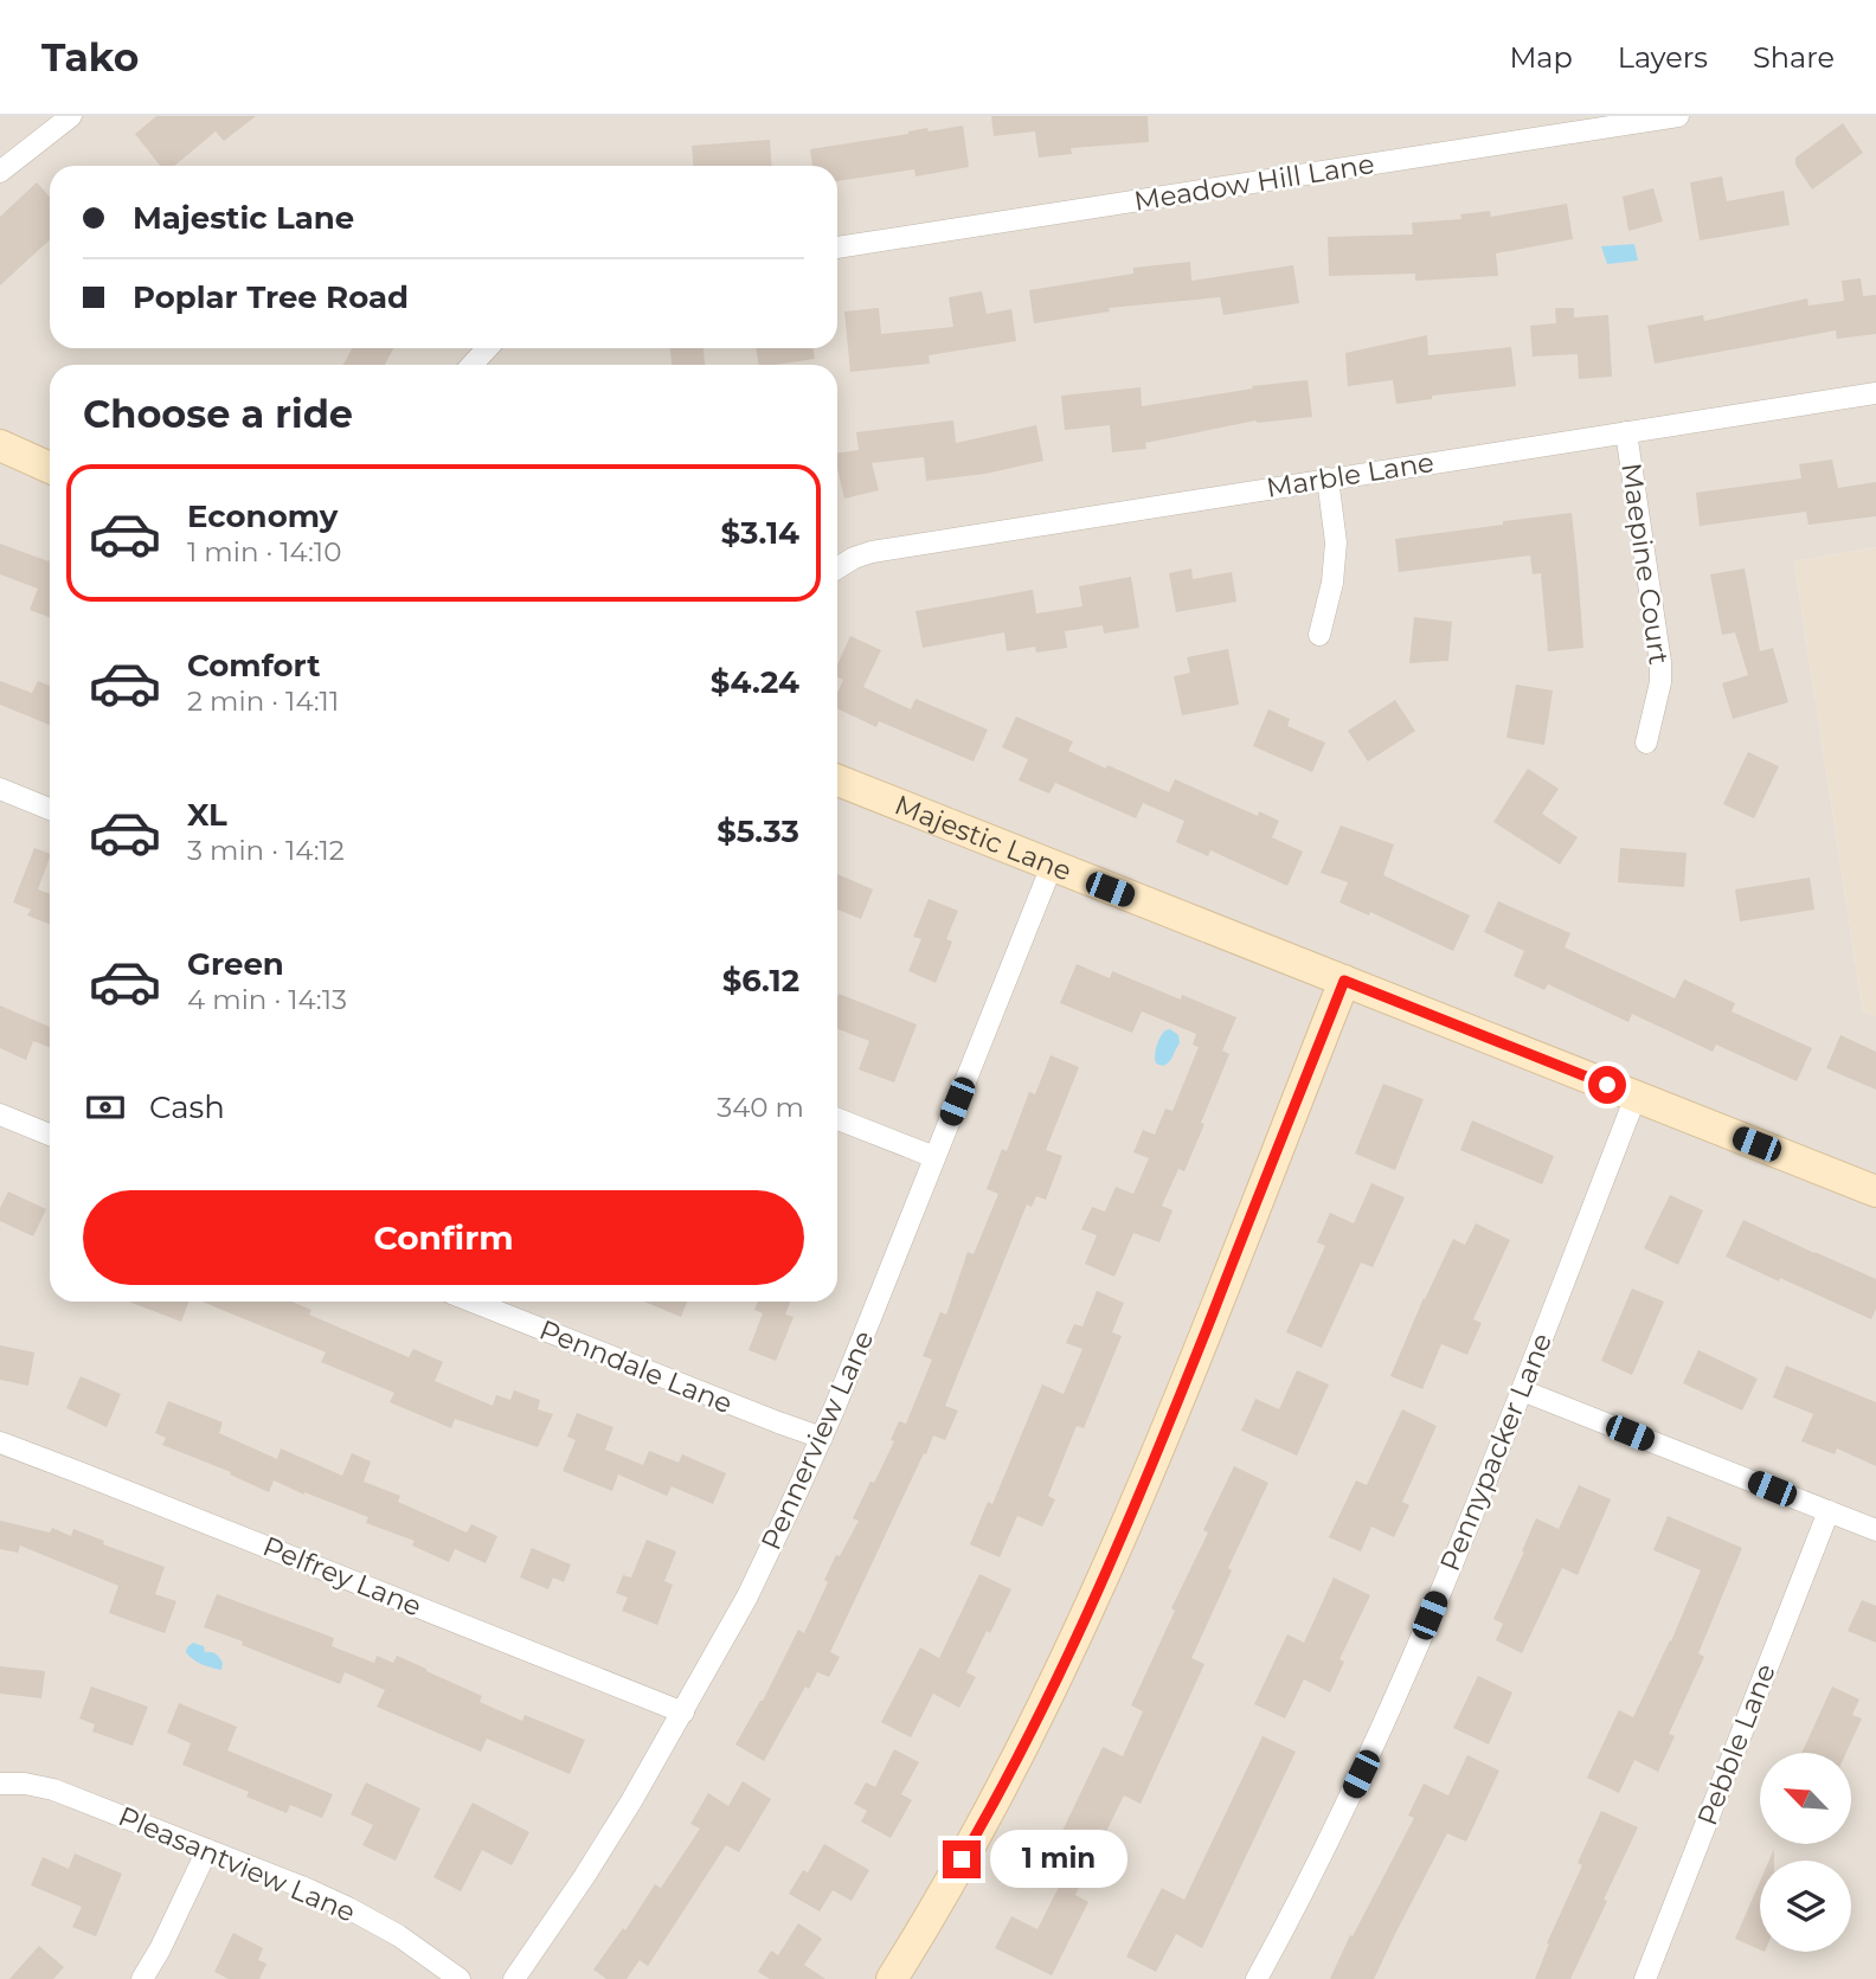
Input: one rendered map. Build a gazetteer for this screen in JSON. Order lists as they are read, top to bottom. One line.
{"streets":{"street":["Meadow Hill Lane","Marble Lane","Maepine Court","Majestic Lane","Penndale Lane","Pennerview Lane","Pennypacker Lane","Pelfrey Lane","Pebble Lane","Pleasantview Lane"]},"crossings":[["Marble Lane","Maepine Court"],["Majestic Lane","Pennerview Lane"],["Majestic Lane","Pennypacker Lane"],["Penndale Lane","Pennerview Lane"],["Pennerview Lane","Pelfrey Lane"]],"north":"top left","page":{"header":"Tako","nav":["Map","Layers","Share"],"banner":["Majestic Lane","Poplar Tree Road"],"heading":"Choose a ride","list":[{"name":"Economy","note":"1 min · 14:10","value":"$3.14"},{"name":"Comfort","note":"2 min · 14:11","value":"$4.24"},{"name":"XL","note":"3 min · 14:12","value":"$5.33"},{"name":"Green","note":"4 min · 14:13","value":"$6.12"}],"pay":["Cash","340 m"],"buttons":"Confirm","bubble":"1 min"}}
